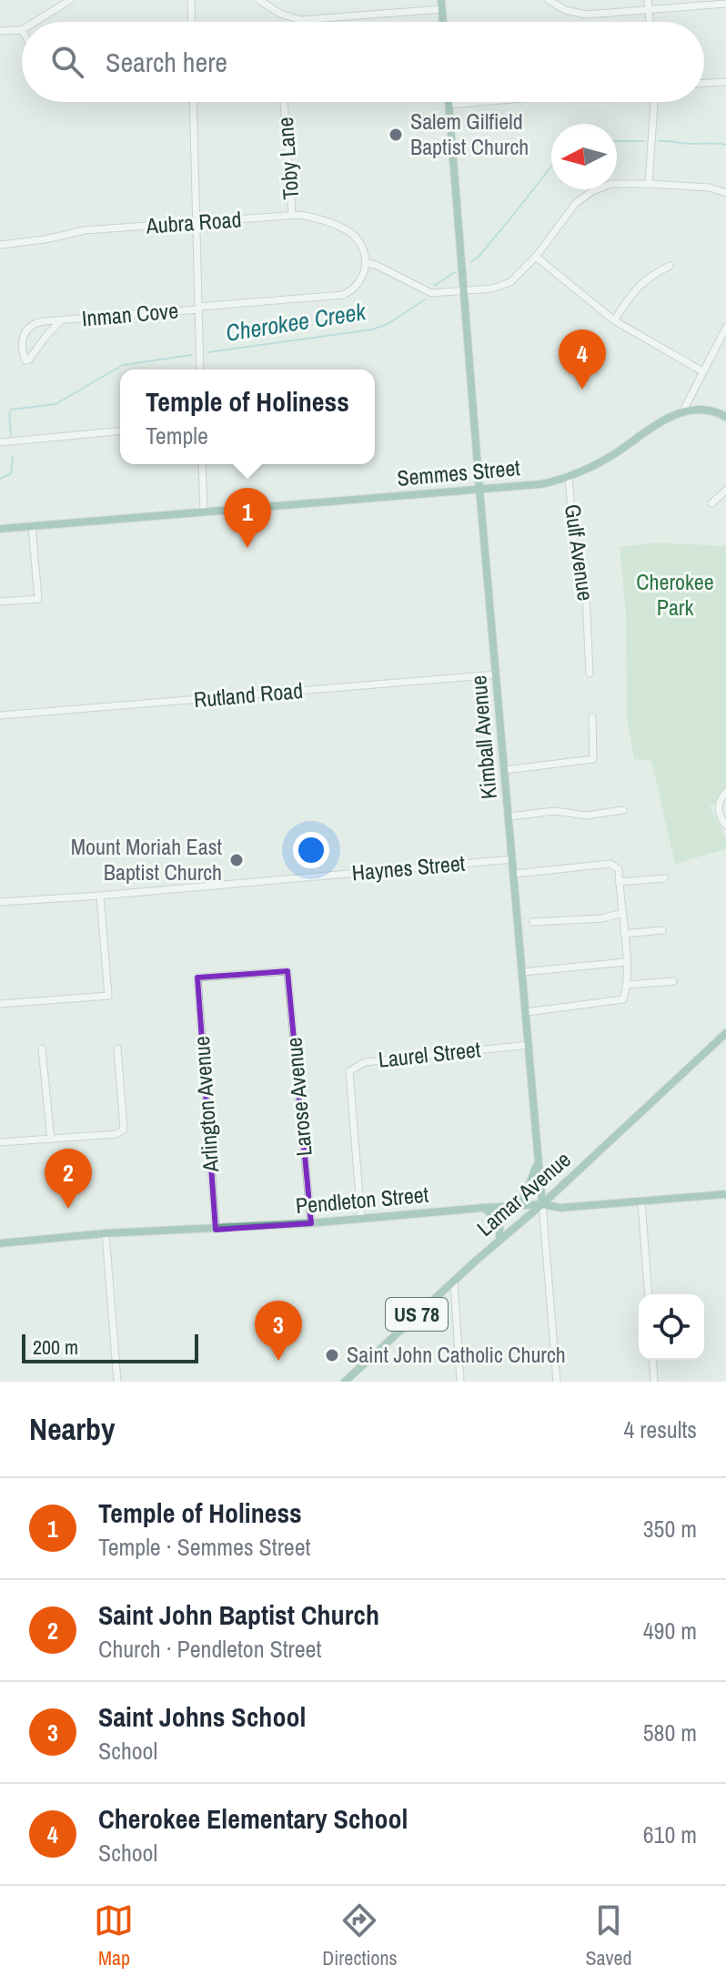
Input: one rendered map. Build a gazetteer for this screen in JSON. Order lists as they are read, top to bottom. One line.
{"streets":{"main road":["Semmes Street","Kimball Avenue","Lamar Avenue","Pendleton Street","US 78"],"street":["Toby Lane","Aubra Road","Inman Cove","Gulf Avenue","Rutland Road","Haynes Street","Laurel Street","Larose Avenue","Arlington Avenue"]},"crossings":[["Toby Lane","Aubra Road"],["Aubra Road","Inman Cove"],["Semmes Street","Gulf Avenue"],["Semmes Street","Kimball Avenue"],["Rutland Road","Kimball Avenue"],["Kimball Avenue","Haynes Street"],["Kimball Avenue","Laurel Street"],["Kimball Avenue","Lamar Avenue"],["Kimball Avenue","Pendleton Street"],["Laurel Street","Pendleton Street"],["Larose Avenue","Arlington Avenue"],["Larose Avenue","Pendleton Street"],["Arlington Avenue","Pendleton Street"],["Lamar Avenue","Pendleton Street"]],"water":["Cherokee Creek"],"parks":["Cherokee Park"],"places":["Salem Gilfield Baptist Church","Mount Moriah East Baptist Church","Saint John Catholic Church"],"scale_bar":"200 m","north":"left","page":{"search":"Search here","pins":["4","1","2","3"],"popup":["Temple of Holiness","Temple"],"scale":"200 m","heading":["Nearby","4 results"],"list":[{"mark":"1","name":"Temple of Holiness","note":"Temple · Semmes Street","value":"350 m"},{"mark":"2","name":"Saint John Baptist Church","note":"Church · Pendleton Street","value":"490 m"},{"mark":"3","name":"Saint Johns School","note":"School","value":"580 m"},{"mark":"4","name":"Cherokee Elementary School","note":"School","value":"610 m"}],"nav":["Map","Directions","Saved"]}}
